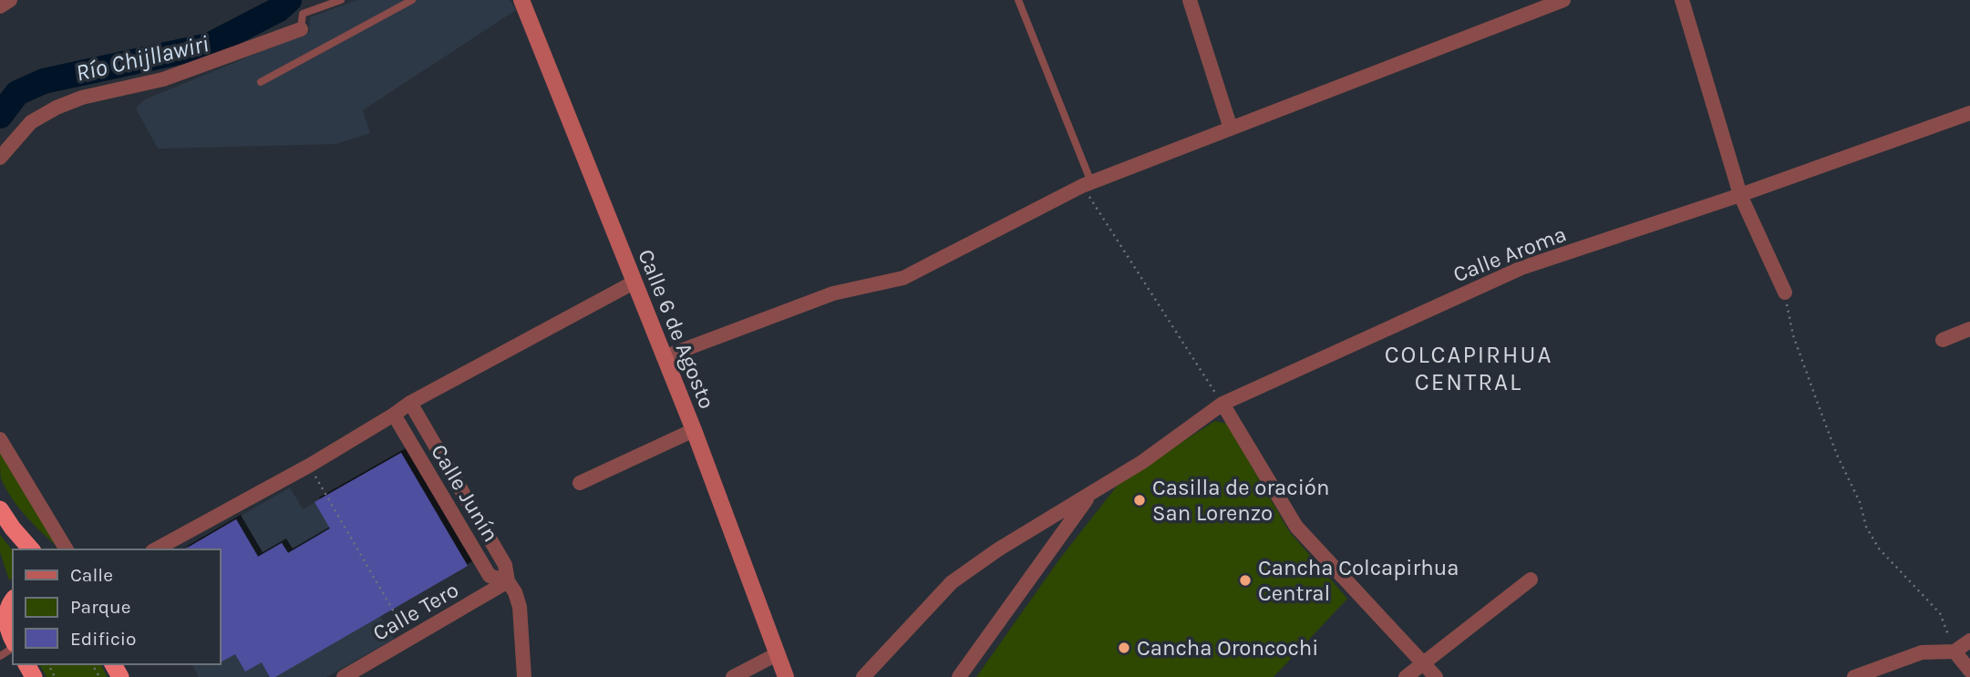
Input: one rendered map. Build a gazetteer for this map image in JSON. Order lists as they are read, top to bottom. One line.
{"streets":{"main road":["Calle 6 de Agosto"],"street":["Calle Aroma","Calle Junín","Calle Tero"]},"crossings":[["Calle Junín","Calle Tero"]],"districts":["COLCAPIRHUA CENTRAL"],"water":["Río Chijllawiri"],"places":["Casilla de oración San Lorenzo","Cancha Colcapirhua Central","Cancha Oroncochi"],"legend":["Calle","Parque","Edificio"]}
